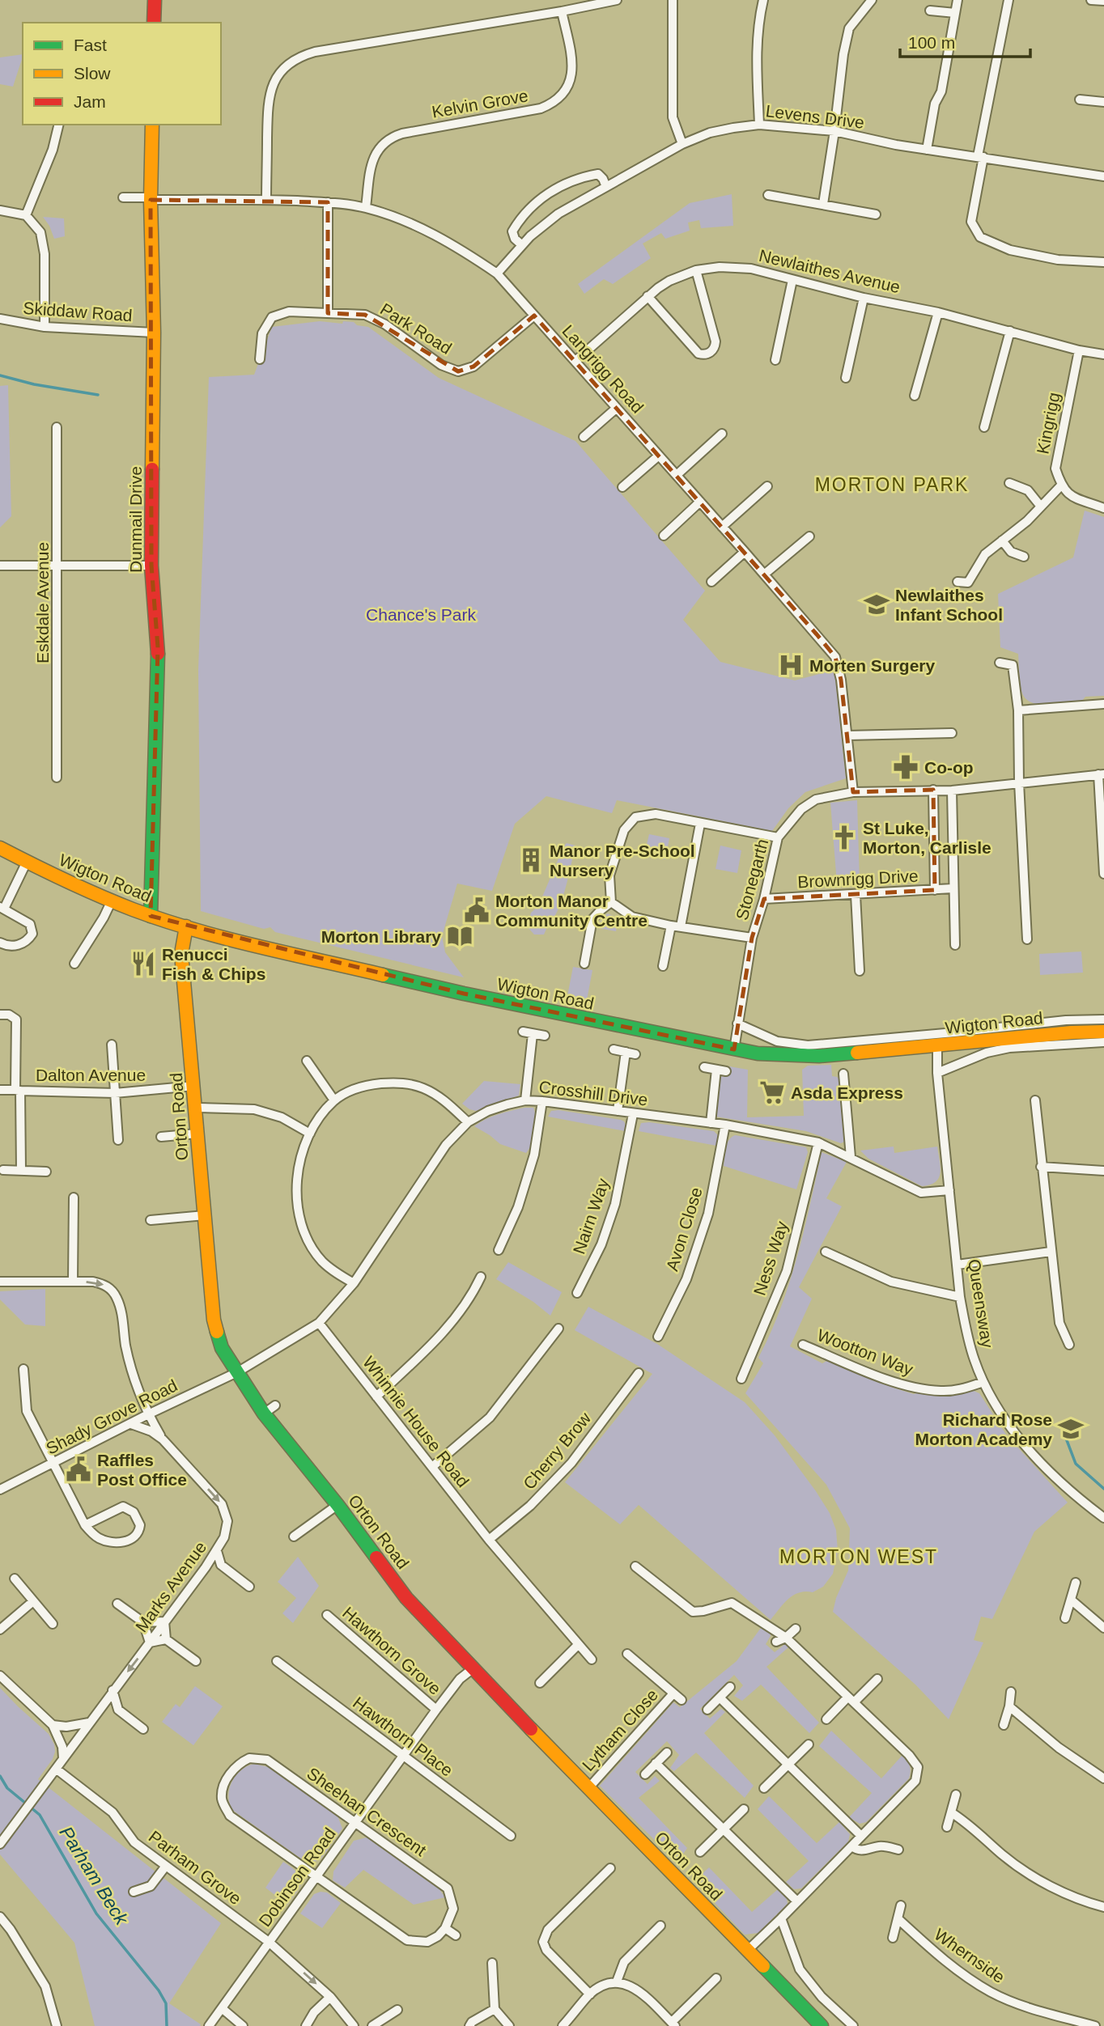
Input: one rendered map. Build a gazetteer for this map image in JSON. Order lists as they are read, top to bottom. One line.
{"streets":{"street":["Kelvin Grove","Levens Drive","Newlaithes Avenue","Skiddaw Road","Park Road","Langrigg Road","Kingrigg","Dunmail Drive","Eskdale Avenue","Wigton Road","Brownrigg Drive","Stonegarth","Dalton Avenue","Crosshill Drive","Orton Road","Nairn Way","Avon Close","Ness Way","Queensway","Wootton Way","Shady Grove Road","Whinnie House Road","Cherry Brow","Marks Avenue","Hawthorn Grove","Lytham Close","Hawthorn Place","Sheehan Crescent","Parham Grove","Dobinson Road","Whernside"]},"crossings":[["Kelvin Grove","Langrigg Road"],["Levens Drive","Langrigg Road"],["Newlaithes Avenue","Langrigg Road"],["Newlaithes Avenue","Kingrigg"],["Skiddaw Road","Dunmail Drive"],["Park Road","Langrigg Road"],["Langrigg Road","Dunmail Drive"],["Langrigg Road","Stonegarth"],["Dunmail Drive","Wigton Road"],["Wigton Road","Stonegarth"],["Wigton Road","Orton Road"],["Wigton Road","Queensway"],["Brownrigg Drive","Stonegarth"],["Dalton Avenue","Orton Road"],["Crosshill Drive","Orton Road"],["Crosshill Drive","Nairn Way"],["Crosshill Drive","Avon Close"],["Crosshill Drive","Ness Way"],["Crosshill Drive","Queensway"],["Crosshill Drive","Shady Grove Road"],["Crosshill Drive","Whinnie House Road"],["Orton Road","Shady Grove Road"],["Orton Road","Lytham Close"],["Orton Road","Dobinson Road"],["Queensway","Wootton Way"],["Shady Grove Road","Marks Avenue"],["Whinnie House Road","Cherry Brow"],["Marks Avenue","Parham Grove"],["Hawthorn Grove","Dobinson Road"],["Hawthorn Place","Dobinson Road"],["Sheehan Crescent","Dobinson Road"],["Parham Grove","Dobinson Road"]],"one_way":["Marks Avenue"],"districts":["MORTON PARK","MORTON WEST"],"water":["Parham Beck"],"parks":["Chance's Park"],"places":{"school or university":["Newlaithes Infant School","Richard Rose Morton Academy"],"hospital":["Morten Surgery"],"pharmacy":["Co-op"],"church":["St Luke, Morton, Carlisle"],"building":["Manor Pre-School Nursery"],"public building":["Morton Manor Community Centre","Raffles Post Office"],"library":["Morton Library"],"restaurant":["Renucci Fish & Chips"],"supermarket":["Asda Express"]},"legend":["Fast","Slow","Jam"],"scale_bar":"100 m"}
